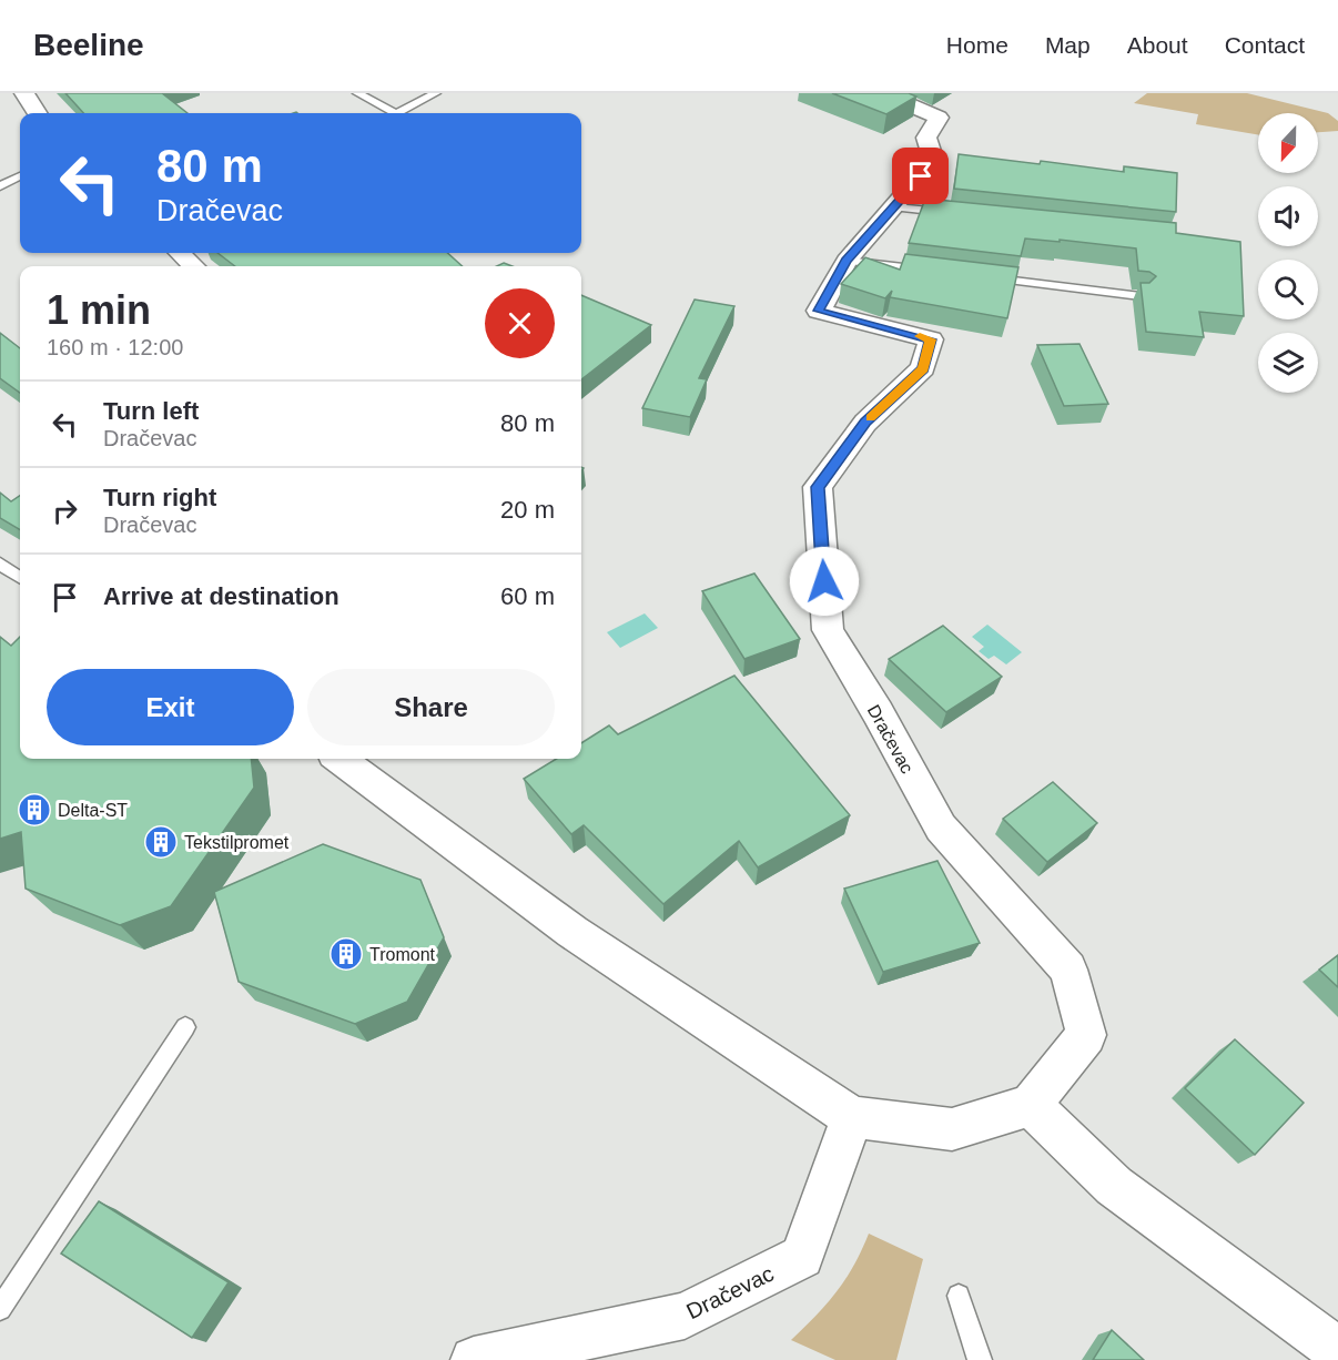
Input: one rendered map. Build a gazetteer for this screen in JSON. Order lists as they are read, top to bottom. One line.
{"streets":{"street":["Dračevac"]},"places":{"building":["Delta-ST","Tekstilpromet","Tromont"]},"north":"bottom","page":{"header":"Beeline","nav":["Home","Map","About","Contact"],"turn":["80 m","Dračevac"],"heading":["1 min","160 m · 12:00"],"list":[{"name":"Turn left","note":"Dračevac","value":"80 m"},{"name":"Turn right","note":"Dračevac","value":"20 m"},{"name":"Arrive at destination","value":"60 m"}],"buttons":["Exit","Share"]}}
